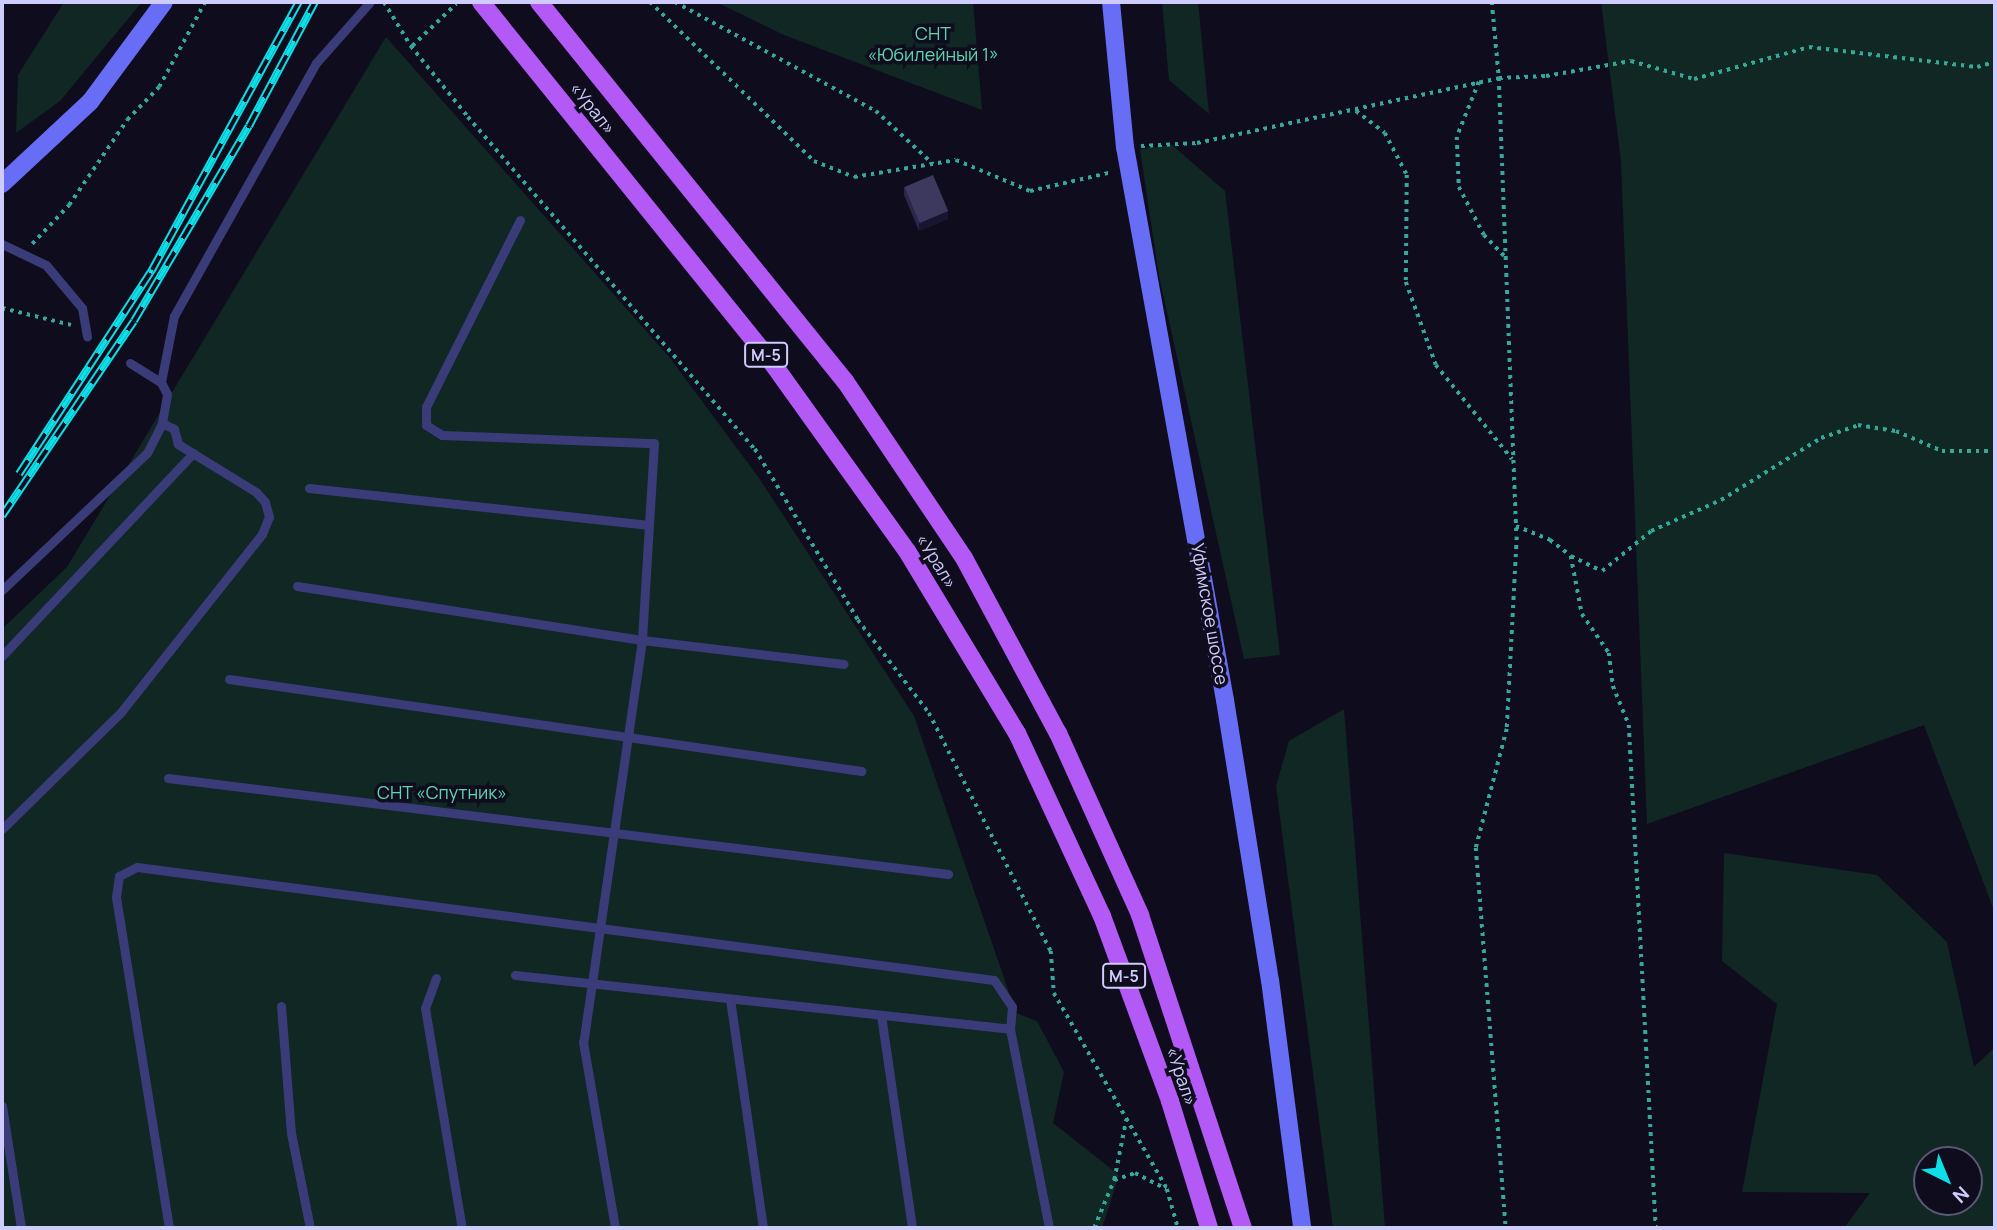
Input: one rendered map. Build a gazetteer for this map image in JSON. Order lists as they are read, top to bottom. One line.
{"streets":{"main road":["«Урал»","М-5","Уфимское шоссе"]},"parks":["СНТ «Юбилейный 1»","СНТ «Спутник»"],"north":"bottom right"}
